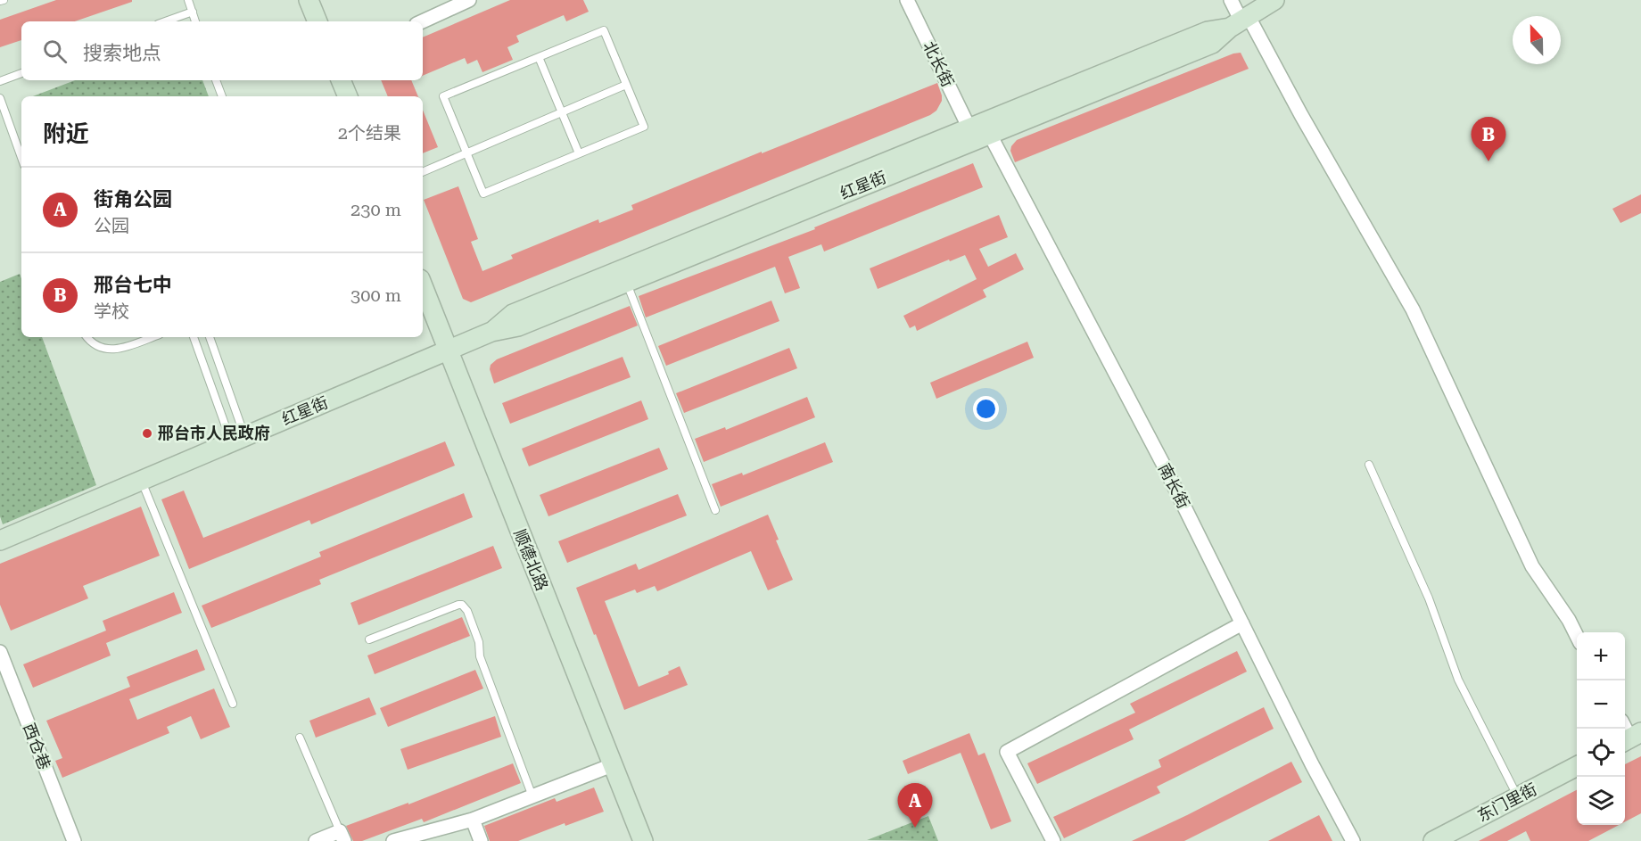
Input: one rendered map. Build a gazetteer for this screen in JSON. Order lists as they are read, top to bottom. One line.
{"streets":{"street":["北长街","红星街","南长街","顺德北路","西仓巷","东门里街"]},"crossings":[["北长街","红星街"],["红星街","南长街"],["红星街","顺德北路"]],"places":["邢台市人民政府"],"north":"top","page":{"search":"搜索地点","heading":["附近","2个结果"],"pins":["B","A"],"list":[{"mark":"A","name":"街角公园","note":"公园","value":"230 m"},{"mark":"B","name":"邢台七中","note":"学校","value":"300 m"}],"map_buttons":["+","−"]}}
